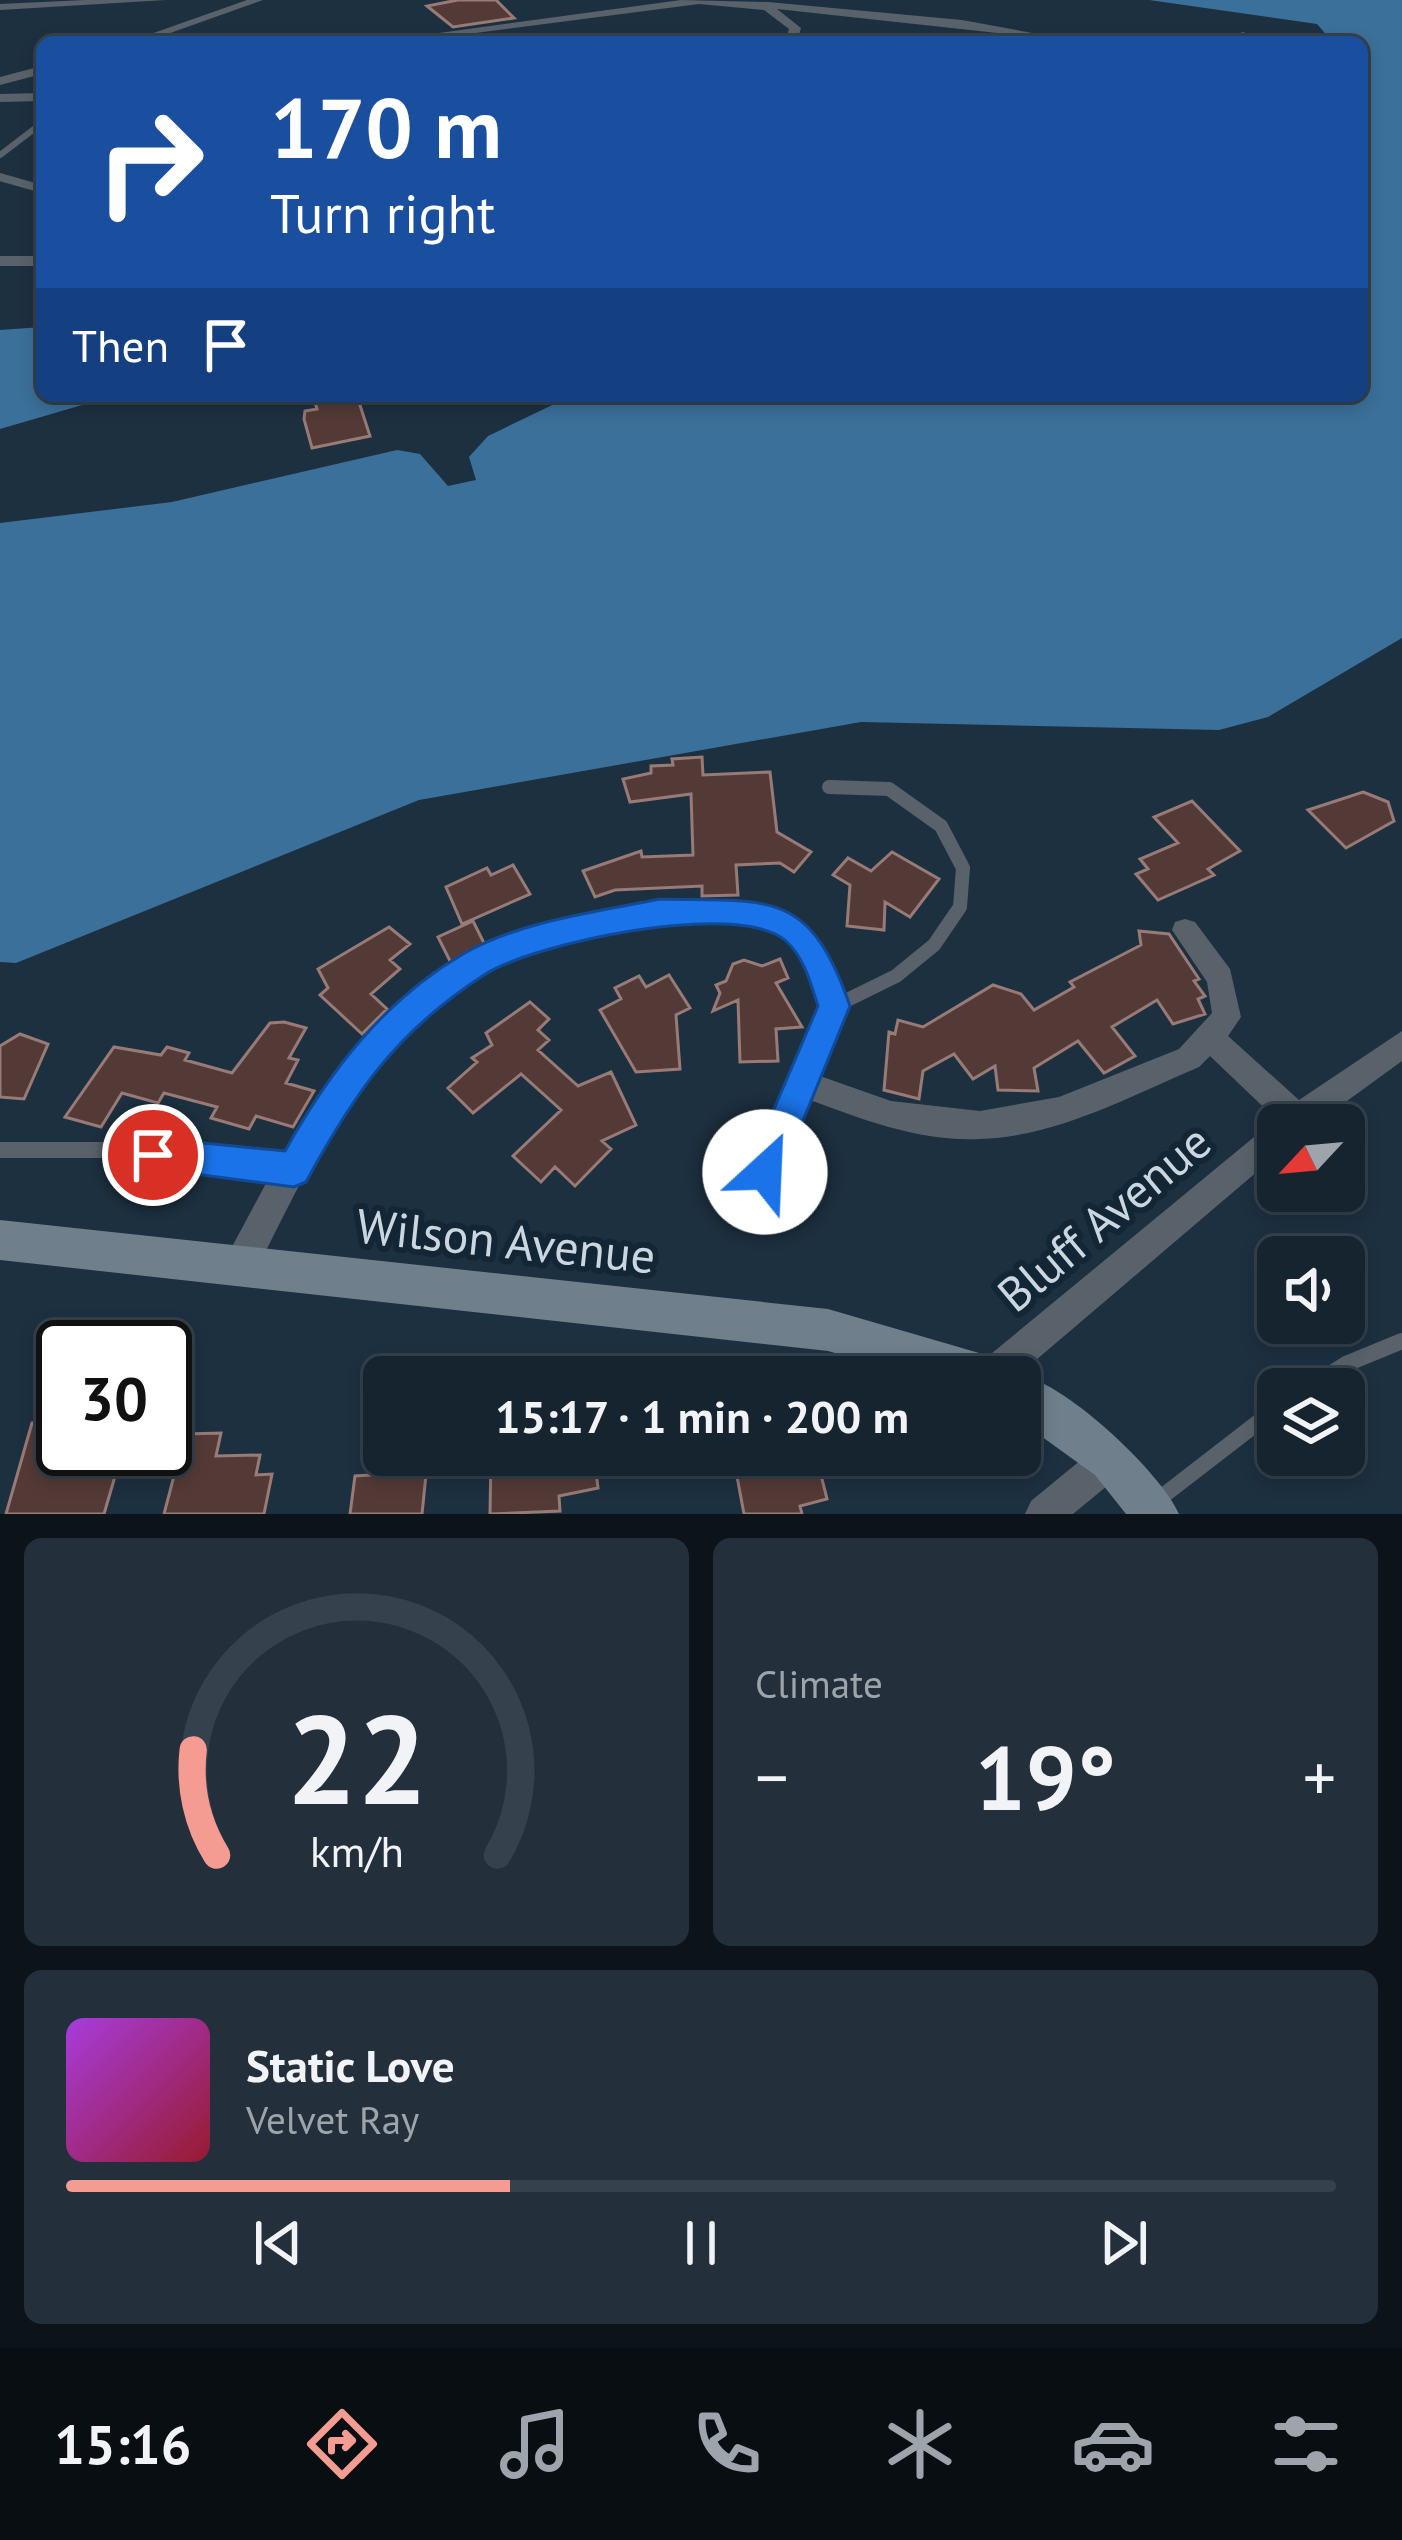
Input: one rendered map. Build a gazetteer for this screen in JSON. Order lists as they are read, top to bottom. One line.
{"streets":{"main road":["Wilson Avenue"],"street":["Bluff Avenue"]},"north":"bottom left","page":{"turn":["170 m","Turn right"],"then":"Then","limit":"30","trip":"15:17 · 1 min · 200 m","tile":"Climate","heat":["−","19°","+"],"song":["Static Love","Velvet Ray"],"tabs":"15:16","gauge":["22","km/h"]}}
